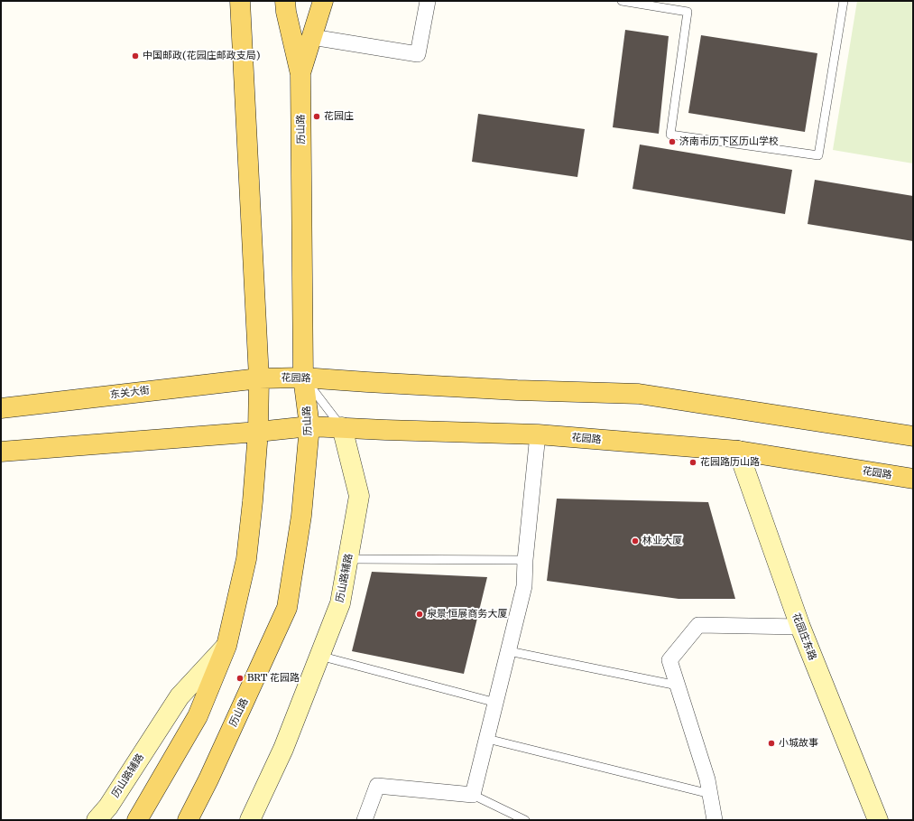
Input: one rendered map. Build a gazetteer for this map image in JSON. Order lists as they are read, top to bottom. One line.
{"streets":{"main road":["历山路","花园路","东关大街"],"street":["历山路辅路","花园庄东路"]},"crossings":[["历山路","花园路"],["历山路","历山路辅路"],["花园路","东关大街"],["花园路","历山路辅路"],["花园路","花园庄东路"]],"places":["中国邮政(花园庄邮政支局)","花园庄","济南市历下区历山学校","花园路历山路","林业大厦","泉景·恒展商务大厦","BRT 花园路","小城故事"]}
